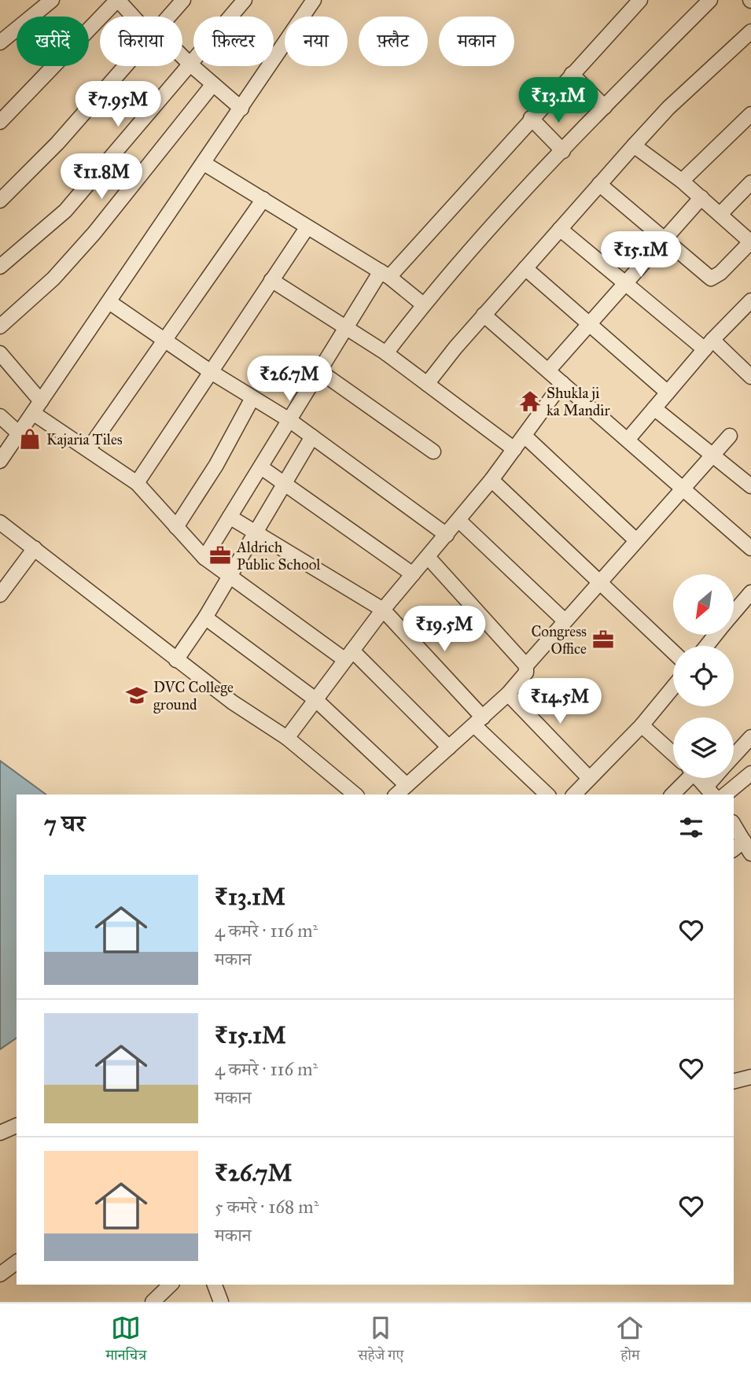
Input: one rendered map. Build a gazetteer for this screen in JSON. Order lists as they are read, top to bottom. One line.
{"places":{"temple":["Shukla ji ka Mandir"],"shop":["Kajaria Tiles"],"office":["Aldrich Public School","Congress Office"],"school or university":["DVC College ground"]},"north":"bottom left","page":{"chip":["खरीदें","किराया","फ़िल्टर","नया","फ़्लैट","मकान"],"price":["₹13.1M","₹7.95M","₹11.8M","₹15.1M","₹26.7M","₹19.5M","₹14.5M"],"heading":"7 घर","list":[{"name":"₹13.1M","note":"4 कमरे · 116 m² · मकान"},{"name":"₹15.1M","note":"4 कमरे · 116 m² · मकान"},{"name":"₹26.7M","note":"5 कमरे · 168 m² · मकान"}],"tabs":["मानचित्र","सहेजे गए","होम"]}}
